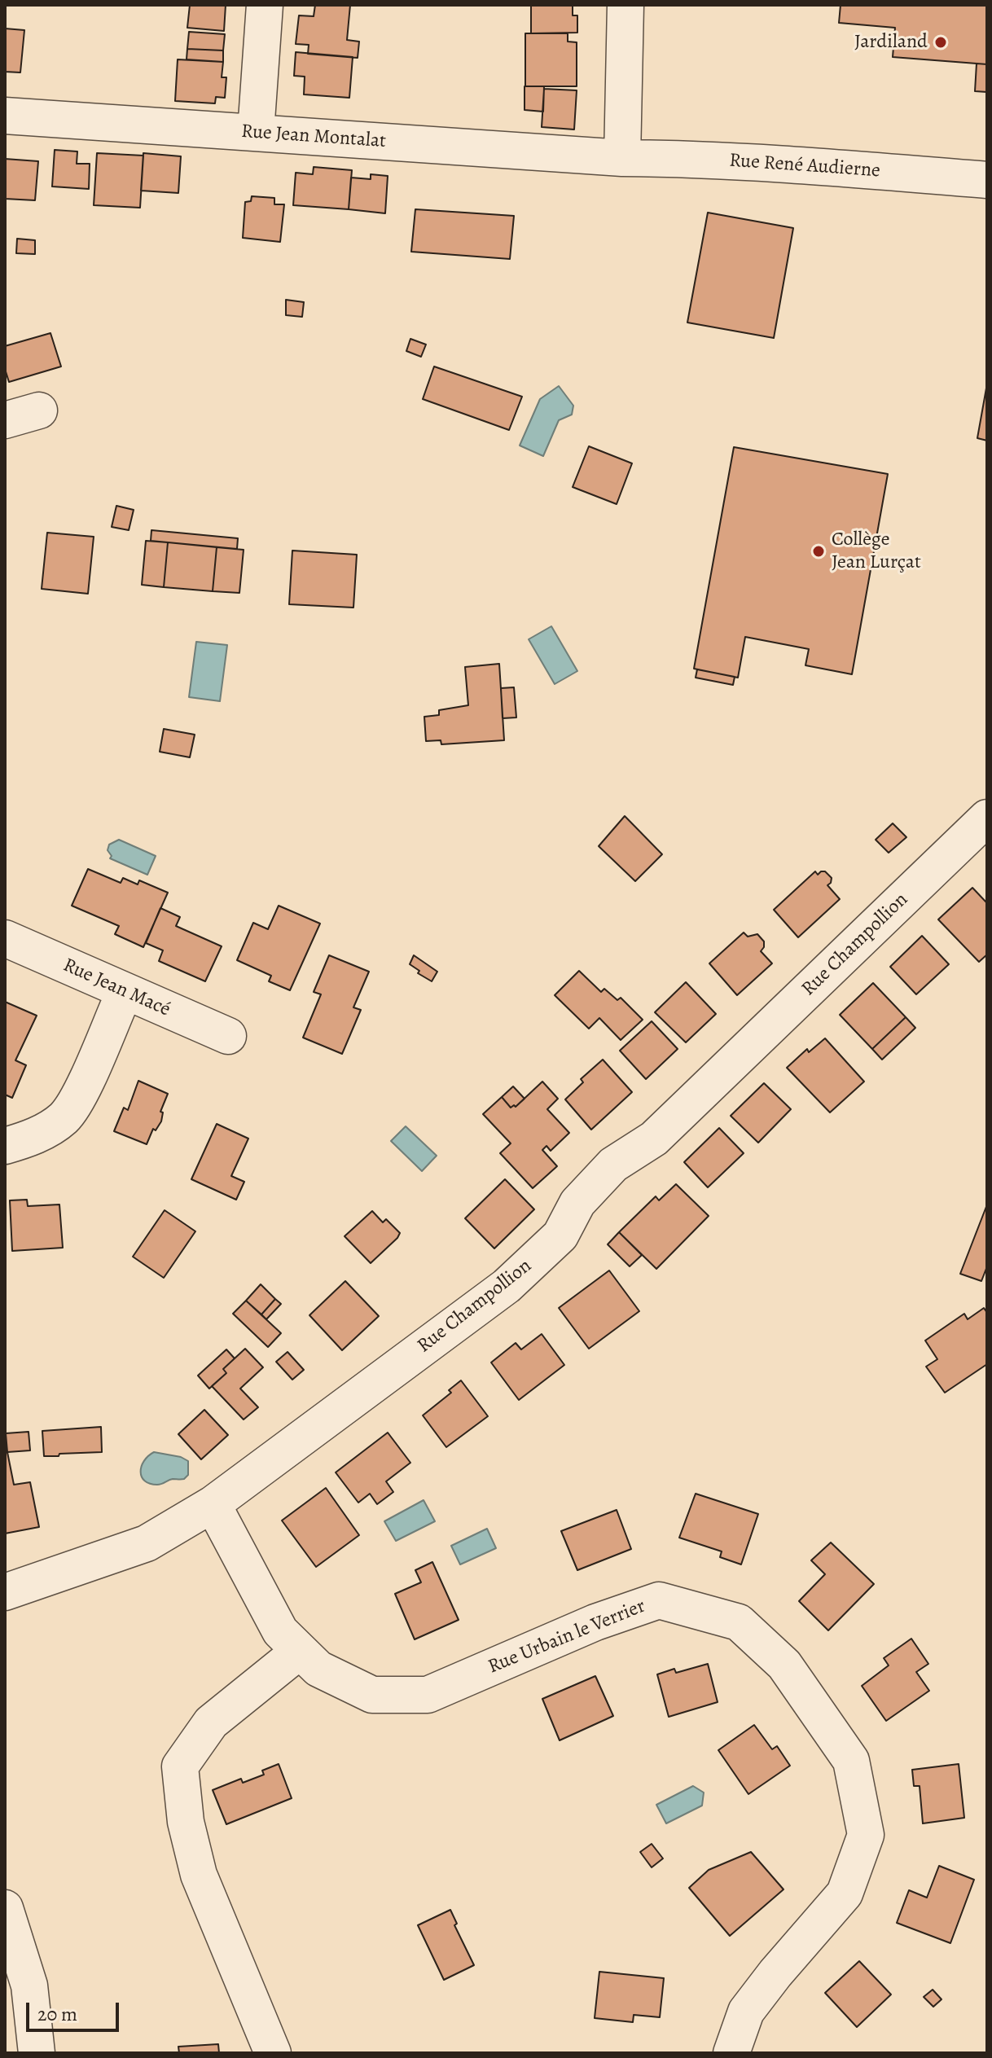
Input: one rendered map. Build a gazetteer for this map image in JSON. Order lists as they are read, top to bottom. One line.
{"streets":{"street":["Rue Jean Montalat","Rue René Audierne","Rue Champollion","Rue Jean Macé","Rue Urbain le Verrier"]},"crossings":[["Rue Jean Montalat","Rue René Audierne"],["Rue Champollion","Rue Urbain le Verrier"]],"places":["Jardiland","Collège Jean Lurçat"],"scale_bar":"20 m"}
